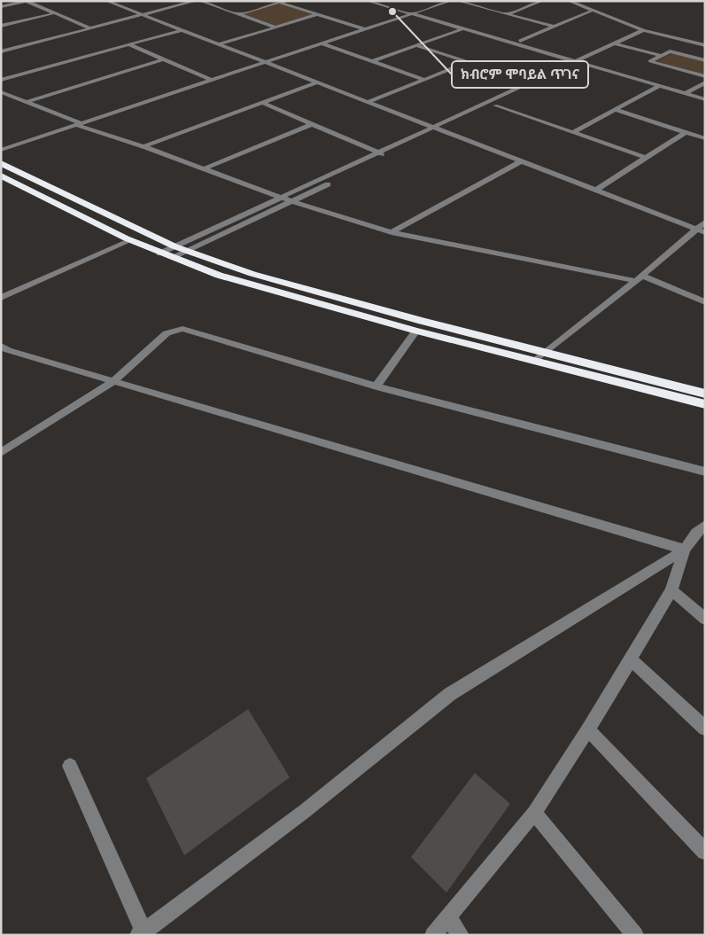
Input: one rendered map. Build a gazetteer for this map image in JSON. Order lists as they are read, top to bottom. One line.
{"places":["ክብሮም ሞባይል ጥገና"]}
